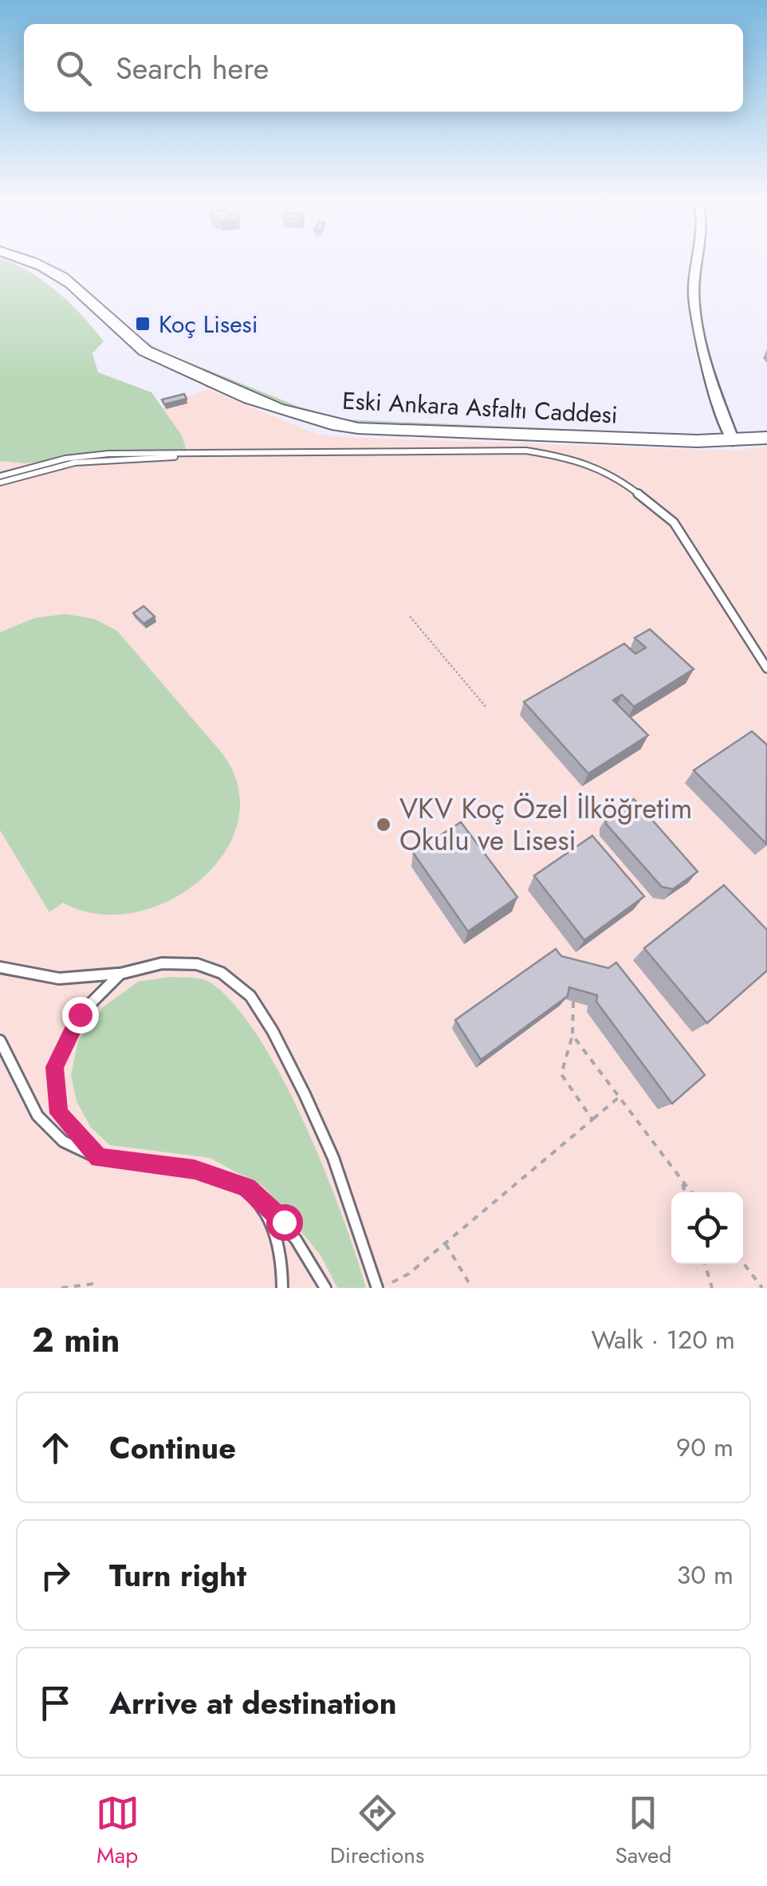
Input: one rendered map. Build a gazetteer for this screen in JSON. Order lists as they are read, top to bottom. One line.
{"streets":{"main road":["Eski Ankara Asfaltı Caddesi"]},"places":{"transit":["Koç Lisesi"],"other":["VKV Koç Özel İlköğretim Okulu ve Lisesi"]},"page":{"search":"Search here","heading":["2 min","Walk · 120 m"],"list":[["Continue","90 m"],["Turn right","30 m"],"Arrive at destination"],"nav":["Map","Directions","Saved"]}}
